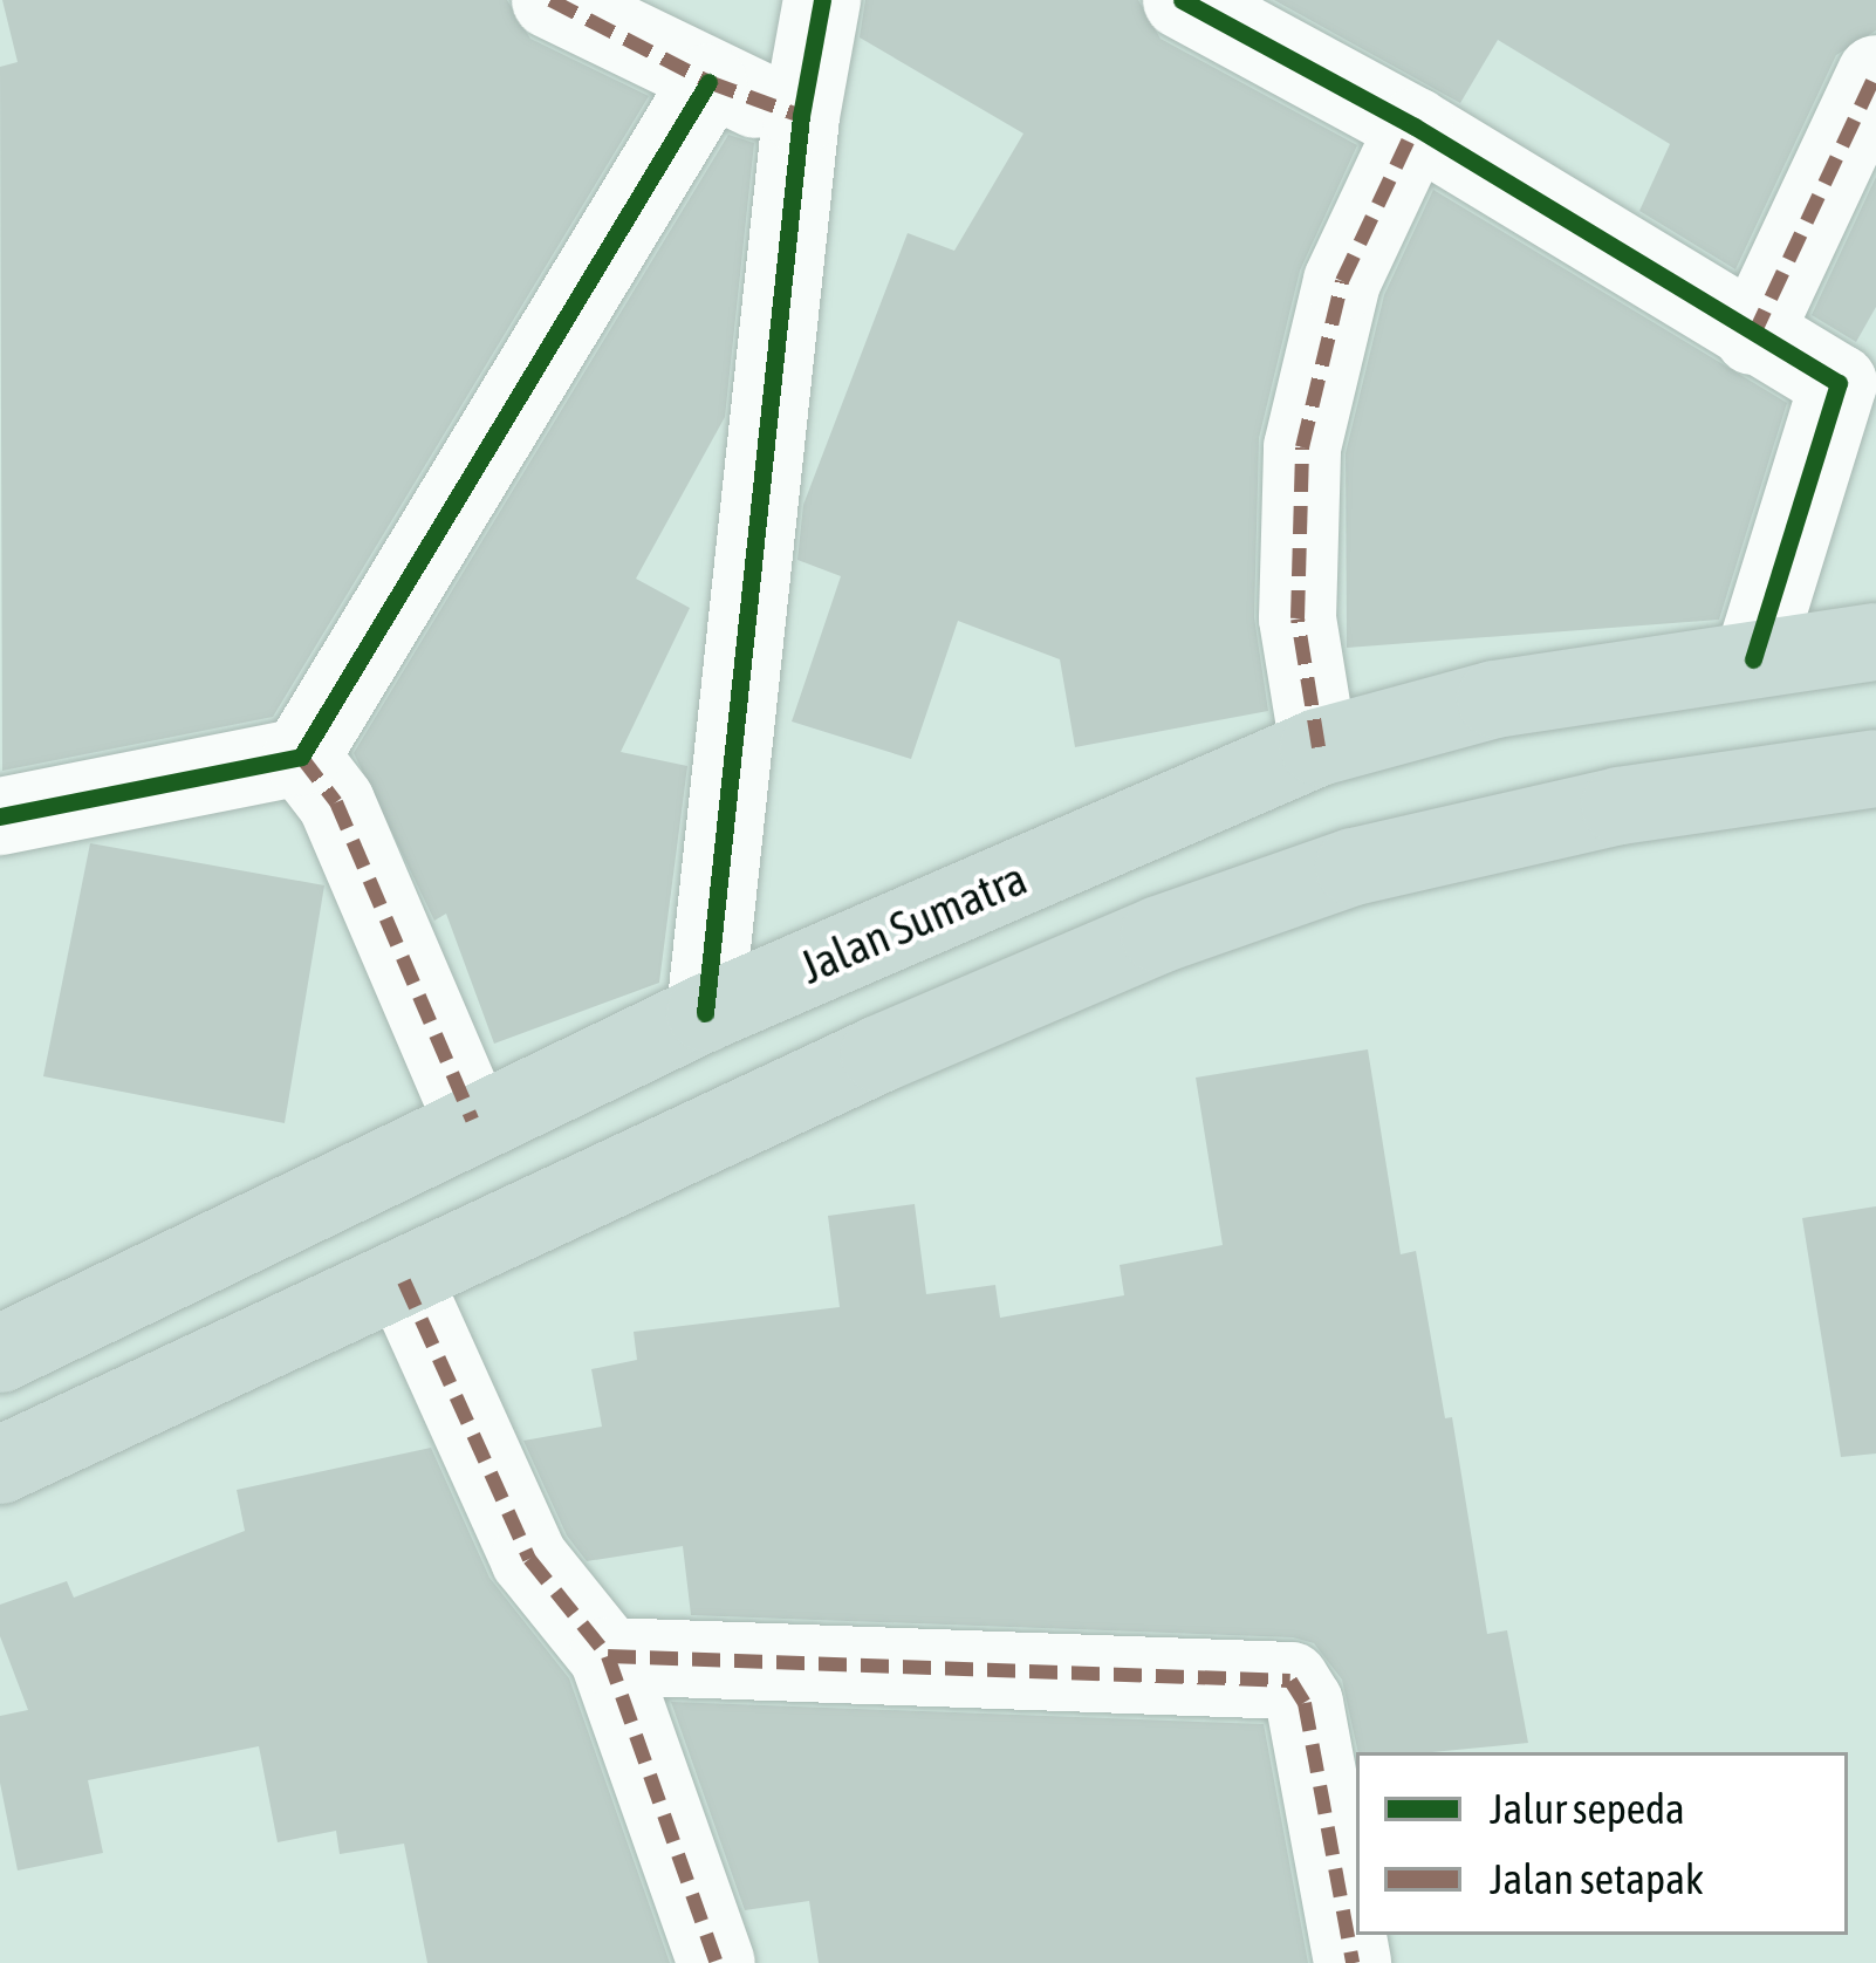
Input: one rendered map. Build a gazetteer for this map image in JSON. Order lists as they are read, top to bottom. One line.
{"streets":{"highway":["Jalan Sumatra"]},"legend":["Jalur sepeda","Jalan setapak"]}
